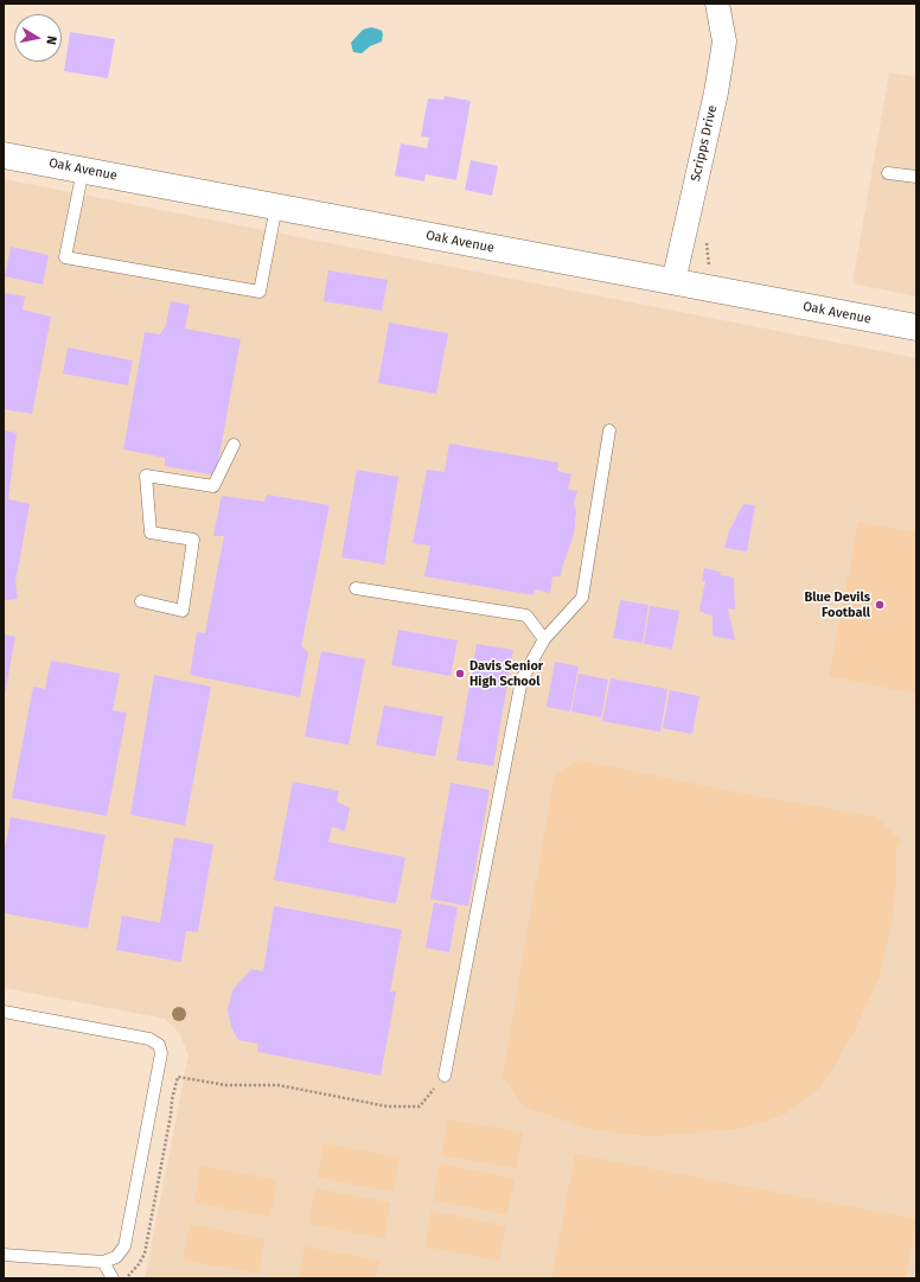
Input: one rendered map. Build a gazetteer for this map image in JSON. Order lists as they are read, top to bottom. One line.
{"streets":{"street":["Scripps Drive","Oak Avenue"]},"crossings":[["Scripps Drive","Oak Avenue"]],"places":["Blue Devils Football","Davis Senior High School"],"north":"right"}
